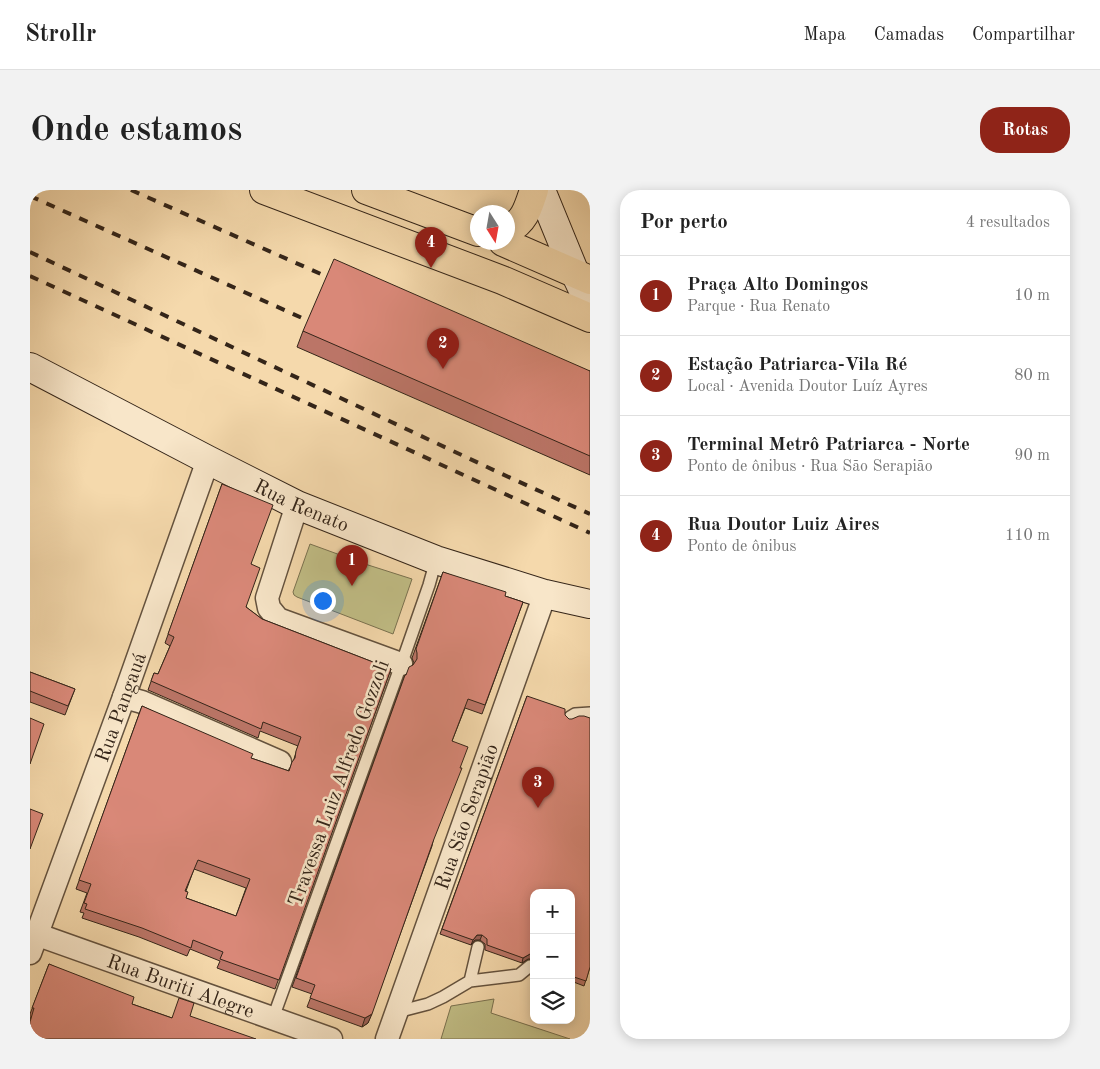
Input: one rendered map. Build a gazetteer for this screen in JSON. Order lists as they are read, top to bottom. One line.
{"streets":{"street":["Rua Renato","Rua Pangauá","Rua São Serapião","Rua Buriti Alegre"],"lane":["Travessa Luiz Alfredo Gozzoli"]},"crossings":[["Rua Renato","Rua Pangauá"],["Rua Renato","Travessa Luiz Alfredo Gozzoli"],["Rua Renato","Rua São Serapião"],["Rua Pangauá","Rua Buriti Alegre"],["Travessa Luiz Alfredo Gozzoli","Rua Buriti Alegre"]],"north":"bottom","page":{"header":"Strollr","nav":["Mapa","Camadas","Compartilhar"],"buttons":"Rotas","title":"Onde estamos","heading":["Por perto","4 resultados"],"pins":["4","2","1","3"],"list":[{"mark":"1","name":"Praça Alto Domingos","note":"Parque · Rua Renato","value":"10 m"},{"mark":"2","name":"Estação Patriarca-Vila Ré","note":"Local · Avenida Doutor Luíz Ayres","value":"80 m"},{"mark":"3","name":"Terminal Metrô Patriarca - Norte","note":"Ponto de ônibus · Rua São Serapião","value":"90 m"},{"mark":"4","name":"Rua Doutor Luiz Aires","note":"Ponto de ônibus","value":"110 m"}],"map_buttons":["+","−"]}}
